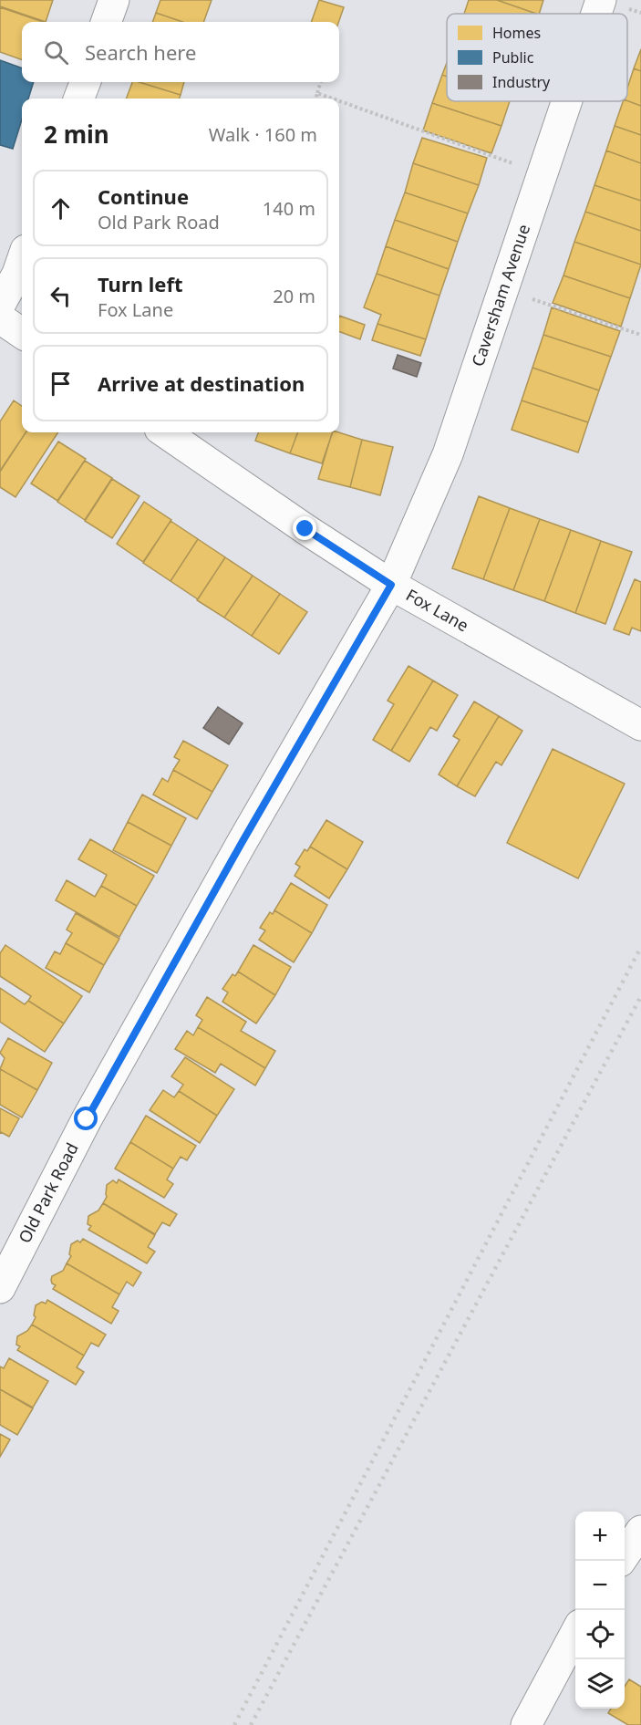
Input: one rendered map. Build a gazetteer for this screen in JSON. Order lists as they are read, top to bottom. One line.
{"streets":{"street":["Caversham Avenue","Fox Lane","Old Park Road"]},"crossings":[["Caversham Avenue","Fox Lane"],["Caversham Avenue","Old Park Road"],["Fox Lane","Old Park Road"]],"legend":["Homes","Public","Industry"],"page":{"search":"Search here","heading":["2 min","Walk · 160 m"],"list":[["Continue","Old Park Road","140 m"],["Turn left","Fox Lane","20 m"],"Arrive at destination"],"map_buttons":["+","−"]}}
